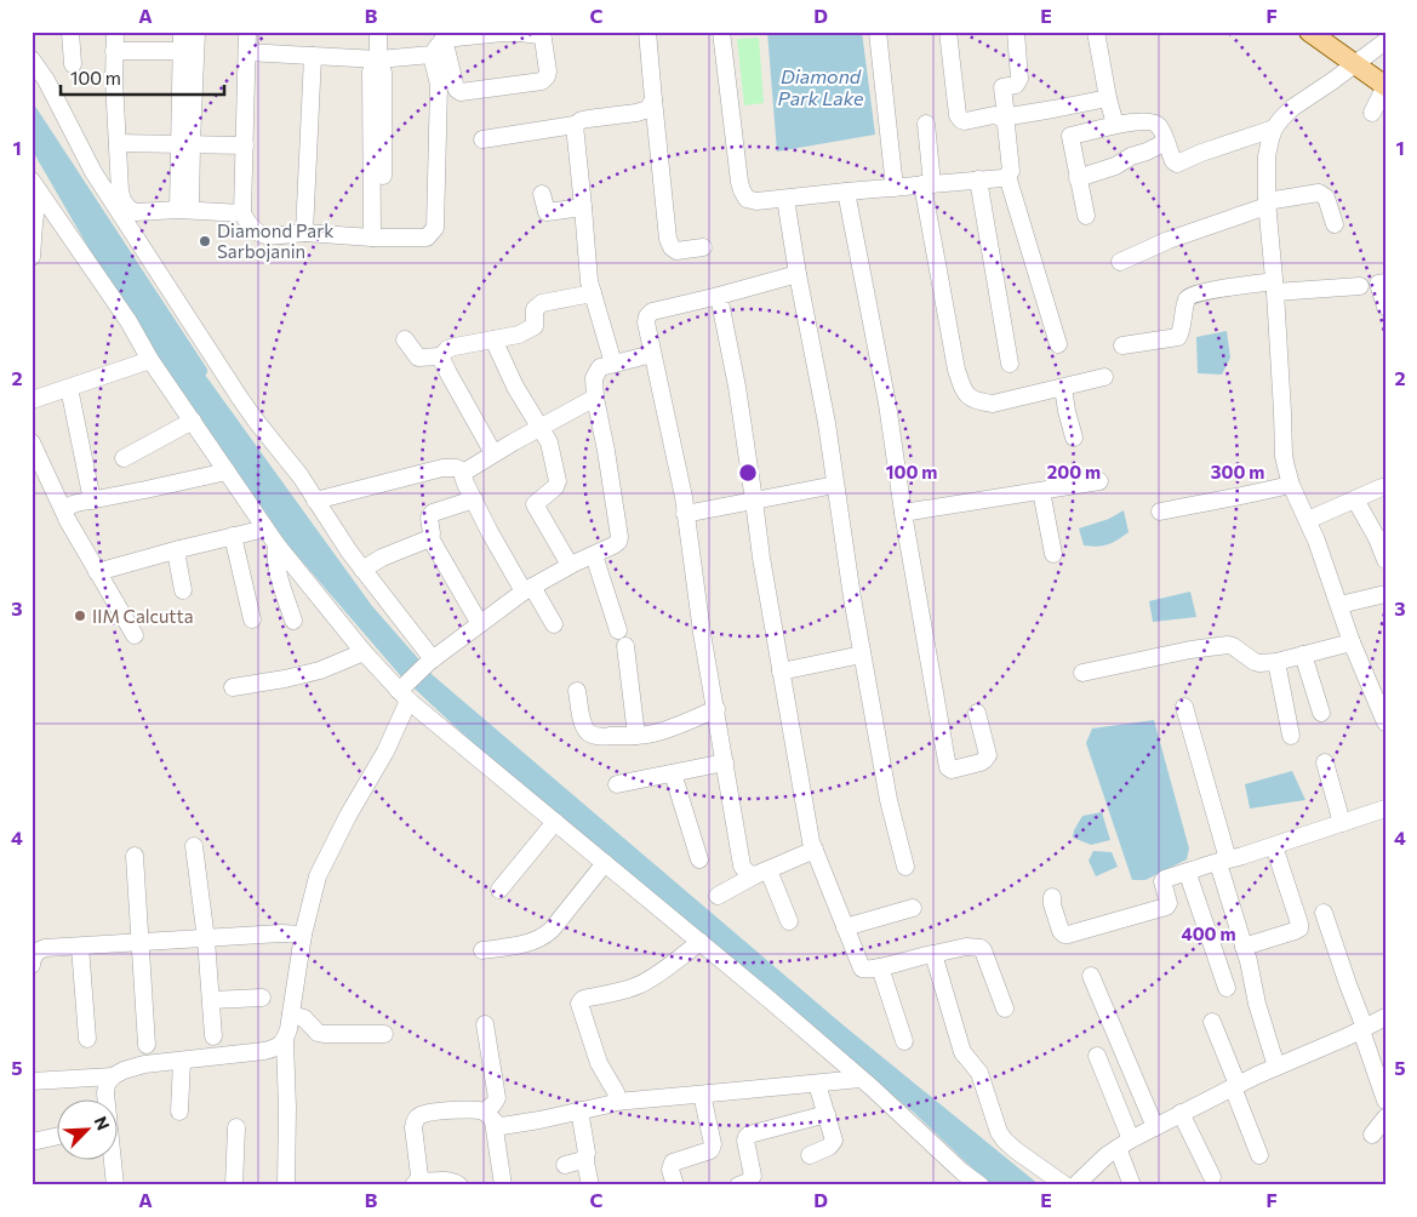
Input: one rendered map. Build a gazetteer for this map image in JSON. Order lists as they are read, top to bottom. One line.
{"water":["Diamond Park Lake"],"places":["Diamond Park Sarbojanin","IIM Calcutta"],"scale_bar":"100 m","north":"top right","grid":{"columns":["A","B","C","D","E","F"],"rows":["1","2","3","4","5"]},"rings":["100 m","200 m","300 m","400 m"]}
